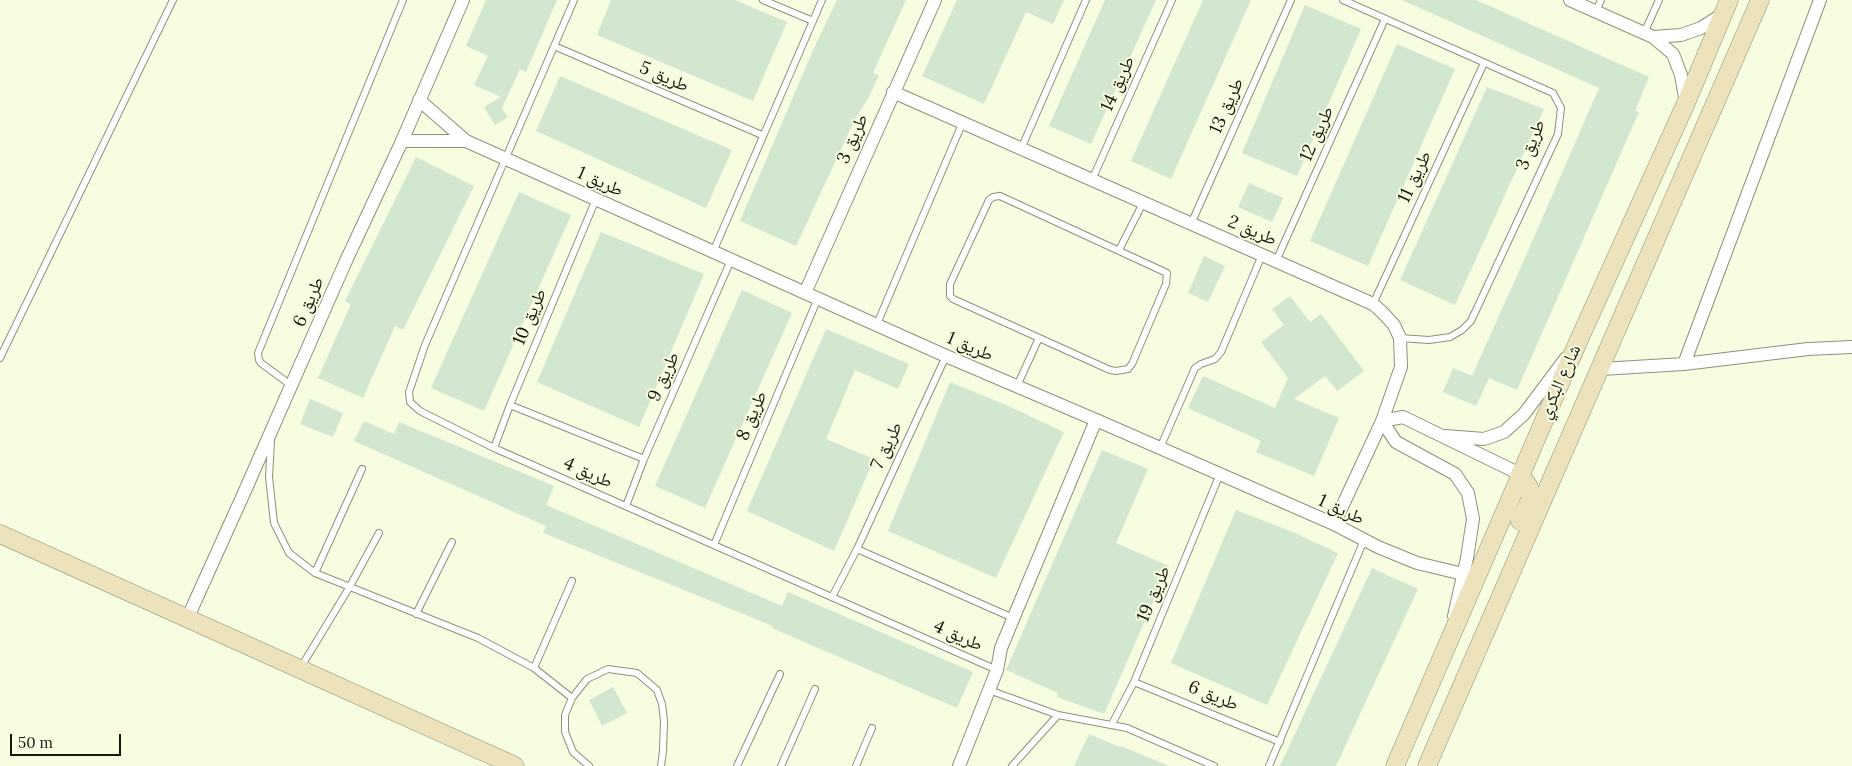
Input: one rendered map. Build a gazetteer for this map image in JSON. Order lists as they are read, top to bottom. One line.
{"streets":{"main road":["شارع البكري"],"street":["طريق 3","طريق 1","طريق 2","طريق 6"],"lane":["طريق 5","طريق 14","طريق 13","طريق 12","طريق 11","طريق 10","طريق 9","طريق 8","طريق 7","طريق 4","طريق 19"]},"crossings":[["طريق 14","طريق 2"],["طريق 13","طريق 2"],["طريق 12","طريق 3"],["طريق 12","طريق 2"],["طريق 3","طريق 11"],["طريق 3","طريق 1"],["طريق 3","طريق 2"],["طريق 11","طريق 2"],["طريق 1","طريق 6"],["طريق 1","طريق 10"],["طريق 1","طريق 9"],["طريق 1","طريق 8"],["طريق 1","طريق 7"],["طريق 1","طريق 4"],["طريق 1","طريق 19"],["طريق 6","طريق 19"],["طريق 10","طريق 4"],["طريق 9","طريق 4"],["طريق 8","طريق 4"],["طريق 7","طريق 4"]],"scale_bar":"50 m"}
